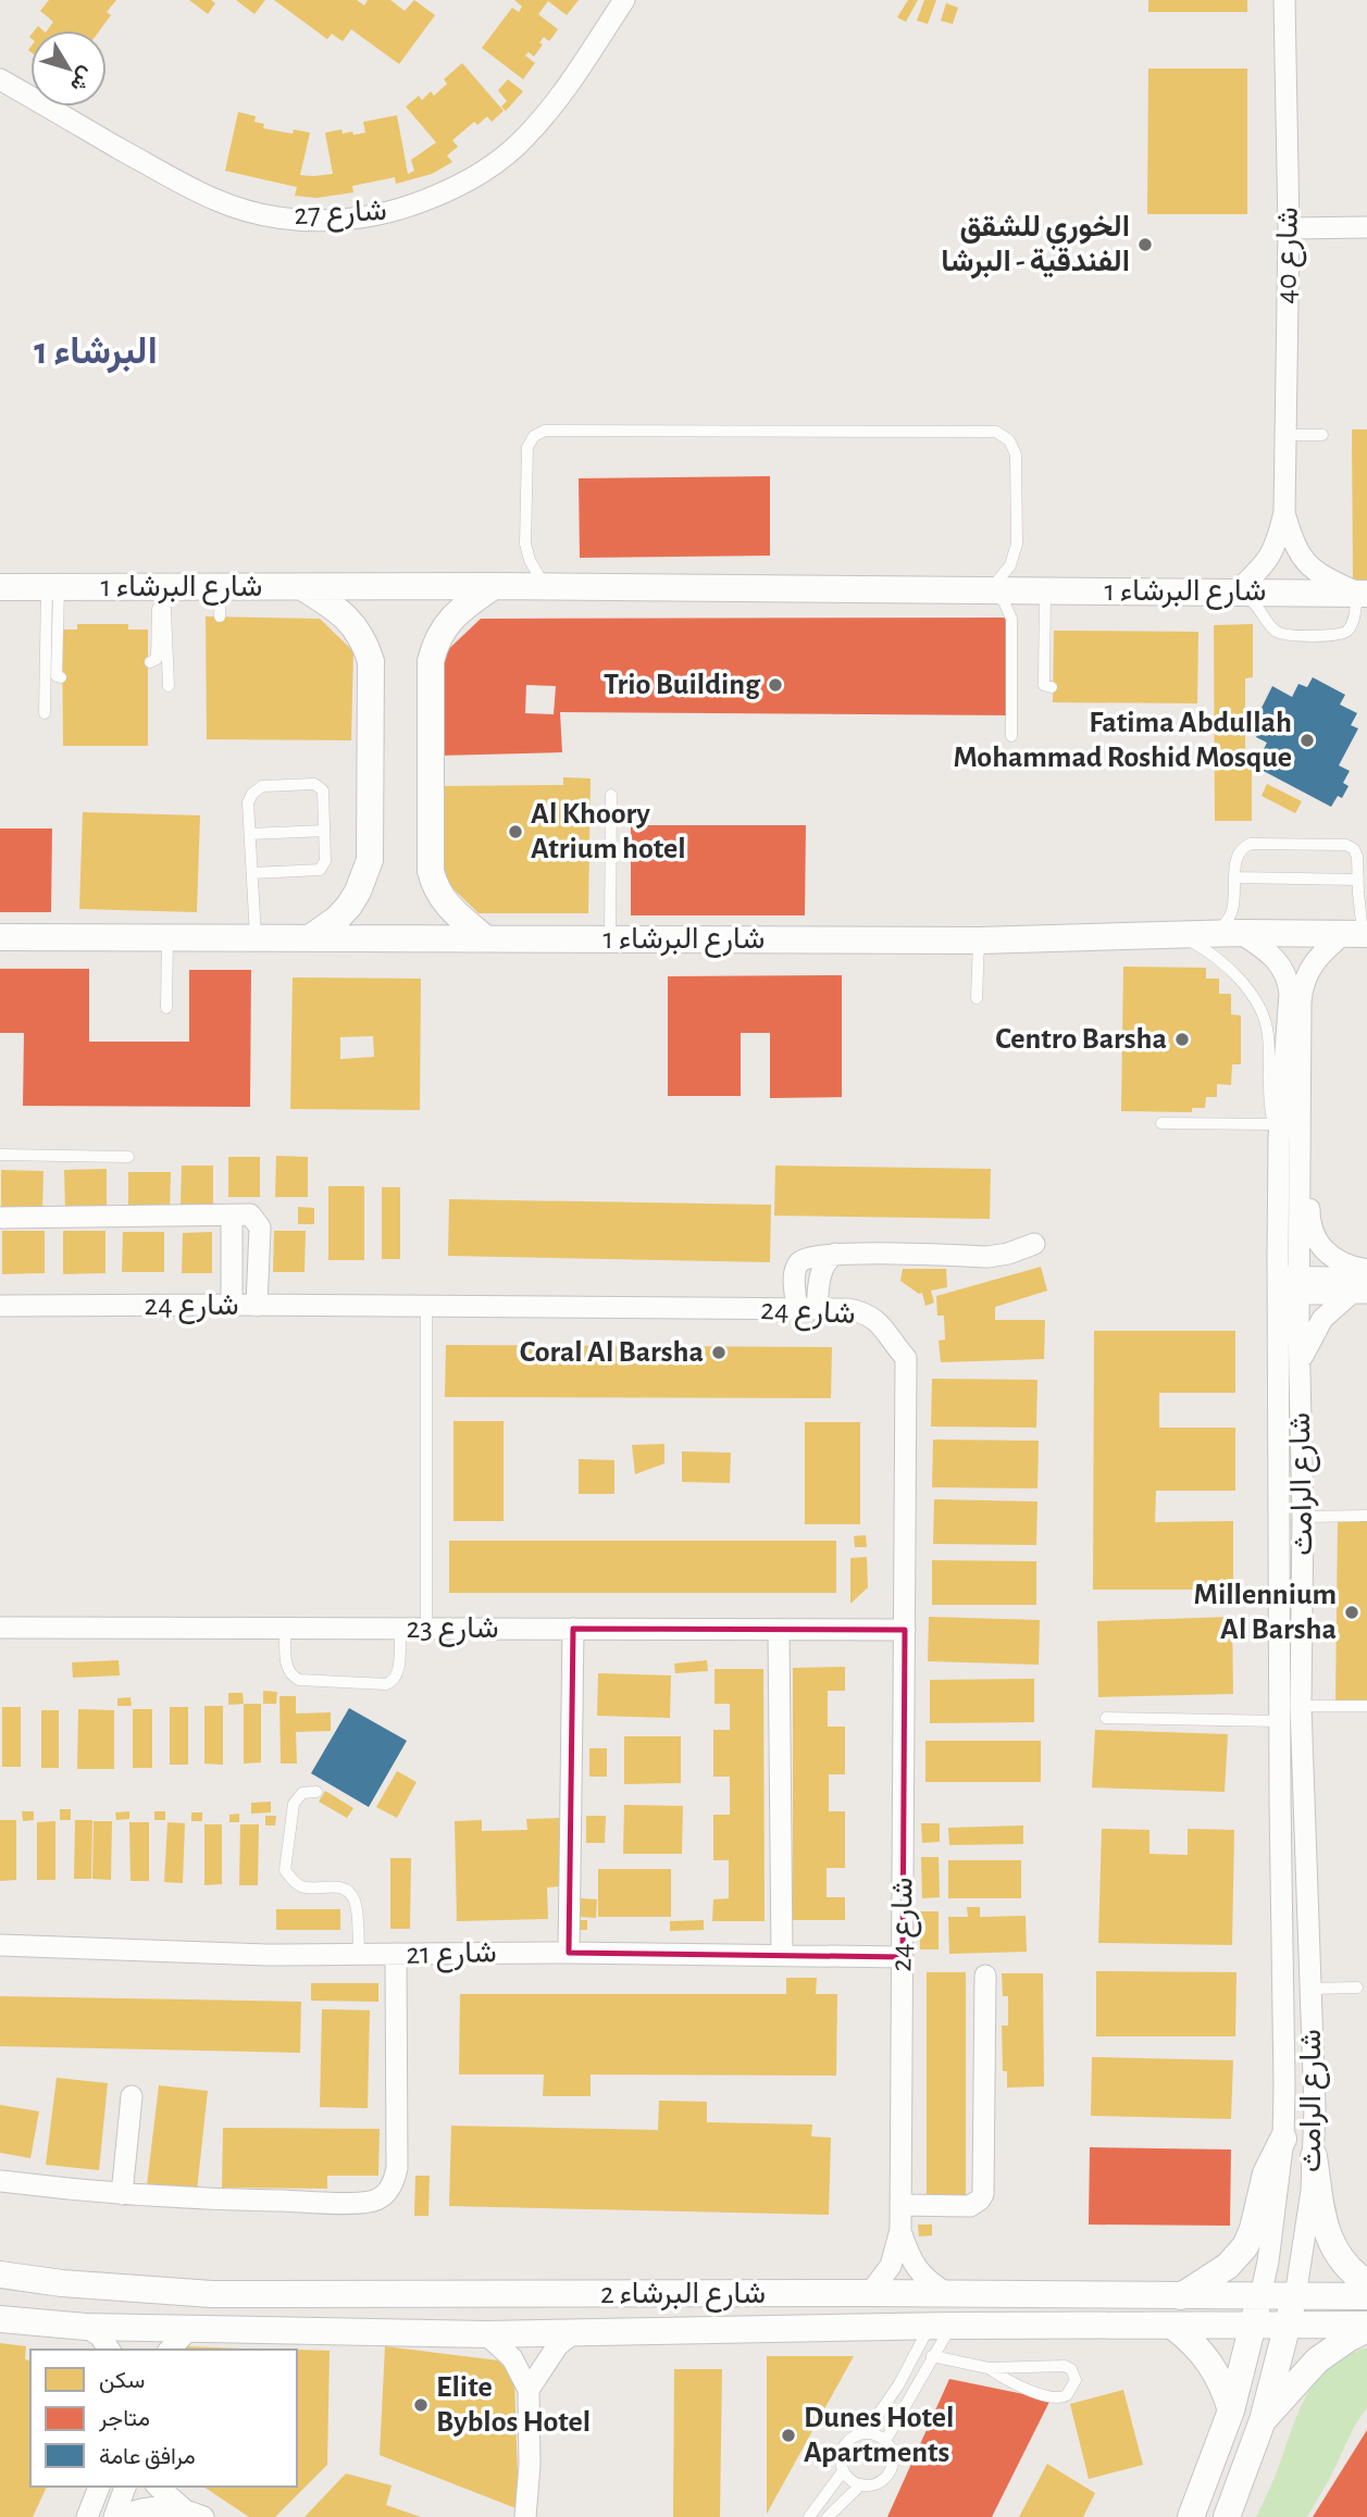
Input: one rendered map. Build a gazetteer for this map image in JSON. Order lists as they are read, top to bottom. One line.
{"streets":{"street":["شارع 27","شارع 40","شارع البرشاء 1","شارع 24","شارع الرامث","شارع 23","شارع 21","شارع البرشاء 2"]},"crossings":[["شارع 40","شارع البرشاء 1"],["شارع البرشاء 1","شارع الرامث"],["شارع 24","شارع 23"],["شارع 24","شارع 21"],["شارع 24","شارع البرشاء 2"],["شارع الرامث","شارع البرشاء 2"]],"districts":["البرشاء 1"],"places":["الخوري للشقق الفندقية - البرشا","Trio Building","Fatima Abdullah Mohammad Roshid Mosque","Al Khoory Atrium hotel","Centro Barsha","Coral Al Barsha","Millennium Al Barsha","Elite Byblos Hotel","Dunes Hotel Apartments"],"legend":["سكن","متاجر","مرافق عامة"],"north":"bottom right"}
